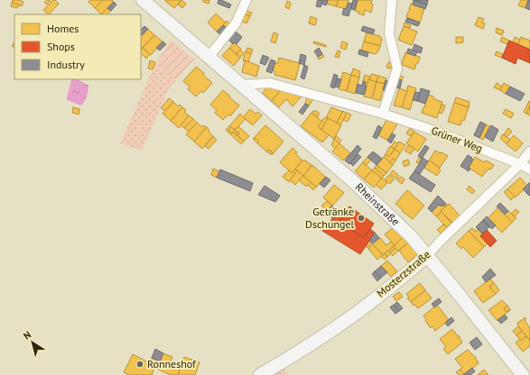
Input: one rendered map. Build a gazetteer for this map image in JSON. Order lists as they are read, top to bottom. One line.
{"streets":{"street":["Grüner Weg","Rheinstraße","Mosterzstraße"]},"crossings":[["Grüner Weg","Rheinstraße"],["Grüner Weg","Mosterzstraße"],["Rheinstraße","Mosterzstraße"]],"places":["Getränke Dschungel","Ronneshof"],"legend":["Homes","Shops","Industry"],"north":"top left"}
